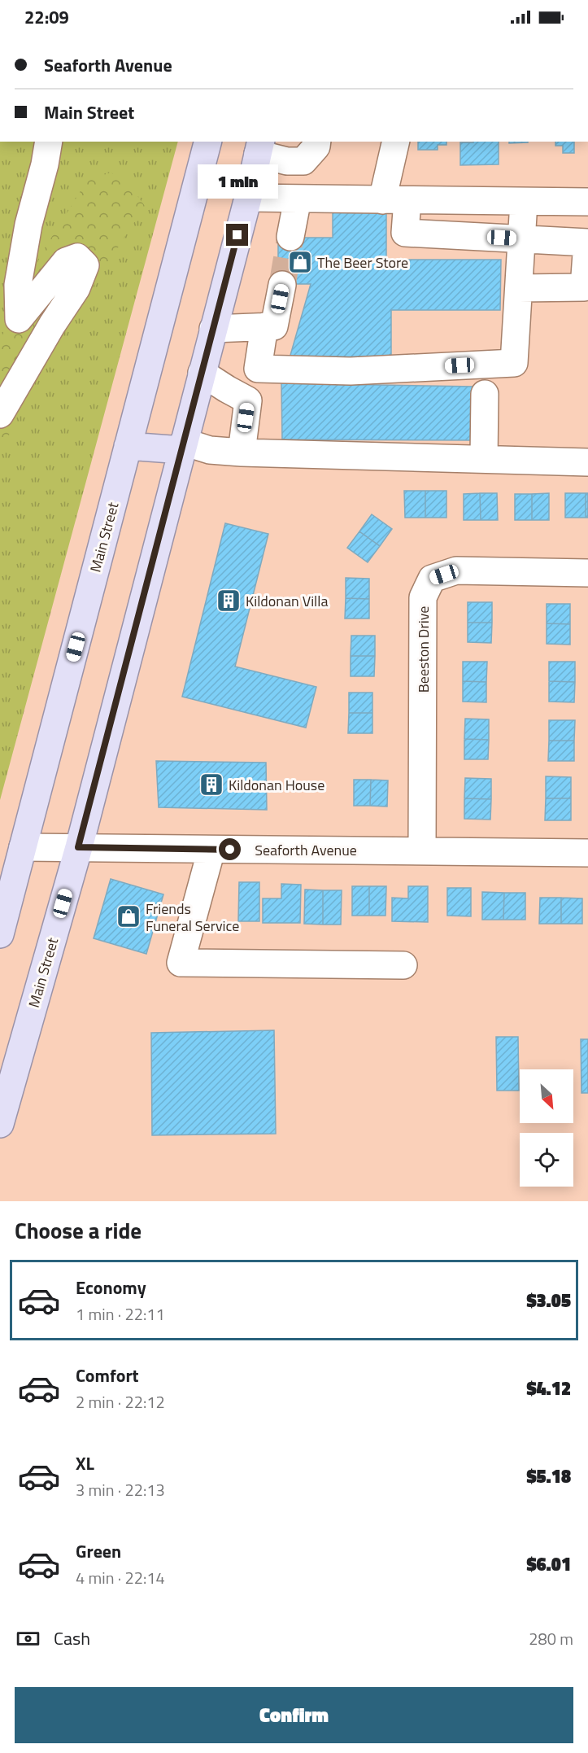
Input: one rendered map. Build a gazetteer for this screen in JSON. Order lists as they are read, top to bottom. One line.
{"streets":{"main road":["Main Street"],"street":["Beeston Drive","Seaforth Avenue"]},"crossings":[["Main Street","Seaforth Avenue"],["Beeston Drive","Seaforth Avenue"]],"places":{"shop":["The Beer Store","Friends Funeral Service"],"building":["Kildonan Villa","Kildonan House"]},"north":"bottom right","page":{"status":"22:09","banner":["Seaforth Avenue","Main Street"],"bubble":"1 min","heading":"Choose a ride","list":[{"name":"Economy","note":"1 min · 22:11","value":"$3.05"},{"name":"Comfort","note":"2 min · 22:12","value":"$4.12"},{"name":"XL","note":"3 min · 22:13","value":"$5.18"},{"name":"Green","note":"4 min · 22:14","value":"$6.01"}],"pay":["Cash","280 m"],"buttons":"Confirm"}}
